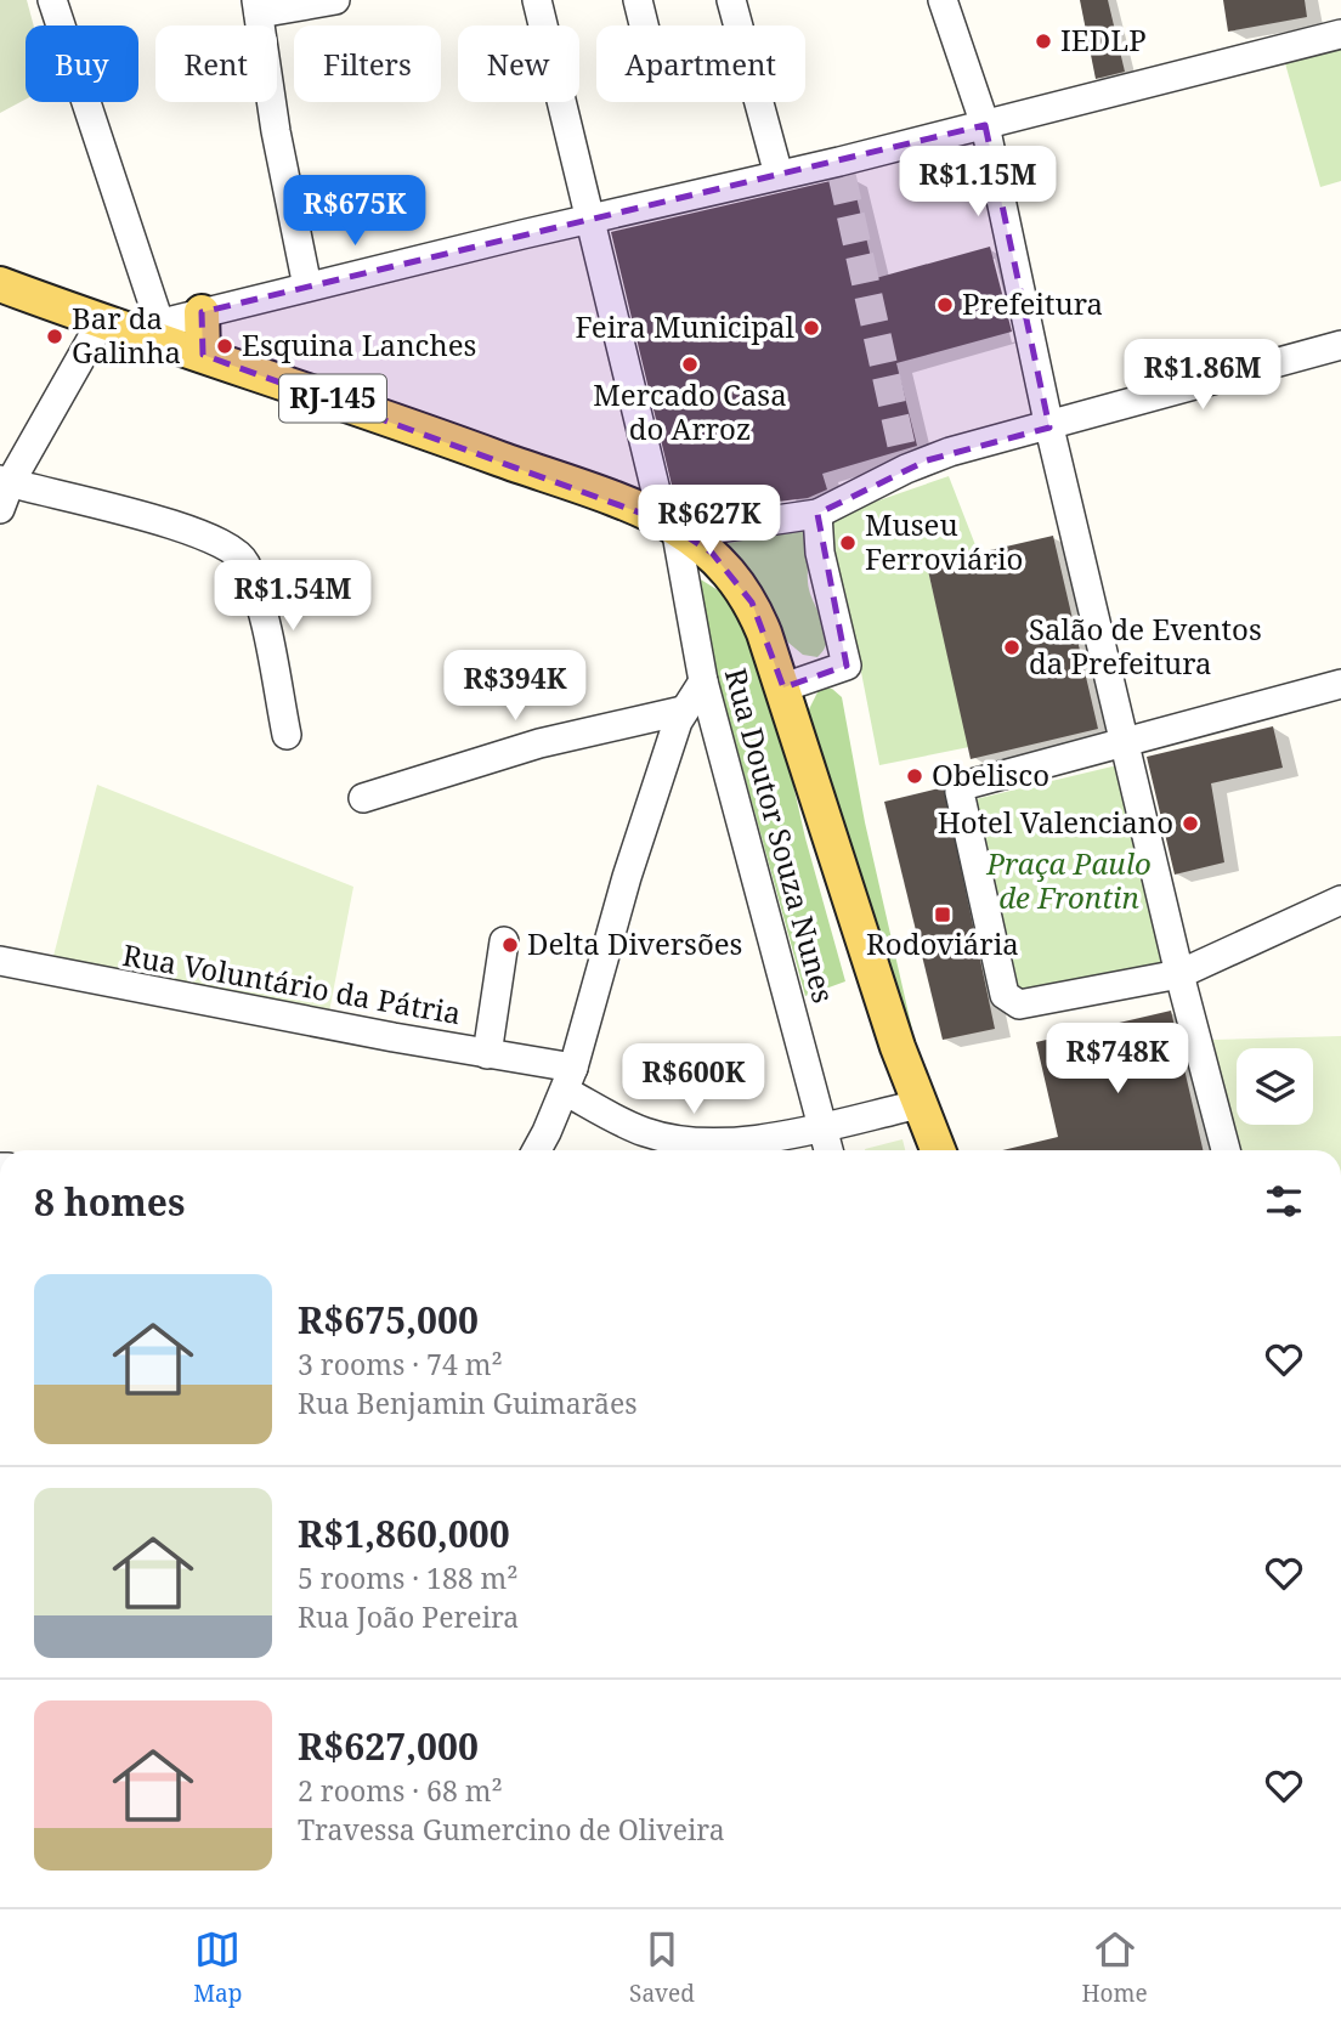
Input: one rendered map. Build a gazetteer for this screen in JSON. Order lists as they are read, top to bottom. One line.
{"streets":{"main road":["RJ-145"],"street":["Rua Doutor Souza Nunes","Rua Voluntário da Pátria"]},"crossings":[["RJ-145","Rua Doutor Souza Nunes"],["RJ-145","Rua Voluntário da Pátria"],["Rua Doutor Souza Nunes","Rua Voluntário da Pátria"]],"parks":["Praça Paulo de Frontin"],"places":{"other":["IEDLP","Prefeitura","Feira Municipal","Bar da Galinha","Esquina Lanches","Mercado Casa do Arroz","Museu Ferroviário","Salão de Eventos da Prefeitura","Obelisco","Hotel Valenciano","Delta Diversões"],"transit":["Rodoviária"]},"page":{"chip":["Buy","Rent","Filters","New","Apartment"],"price":["R$1.15M","R$675K","R$1.86M","R$627K","R$1.54M","R$394K","R$748K","R$600K"],"heading":"8 homes","list":[{"name":"R$675,000","note":"3 rooms · 74 m² · Rua Benjamin Guimarães"},{"name":"R$1,860,000","note":"5 rooms · 188 m² · Rua João Pereira"},{"name":"R$627,000","note":"2 rooms · 68 m² · Travessa Gumercino de Oliveira"}],"tabs":["Map","Saved","Home"]}}
